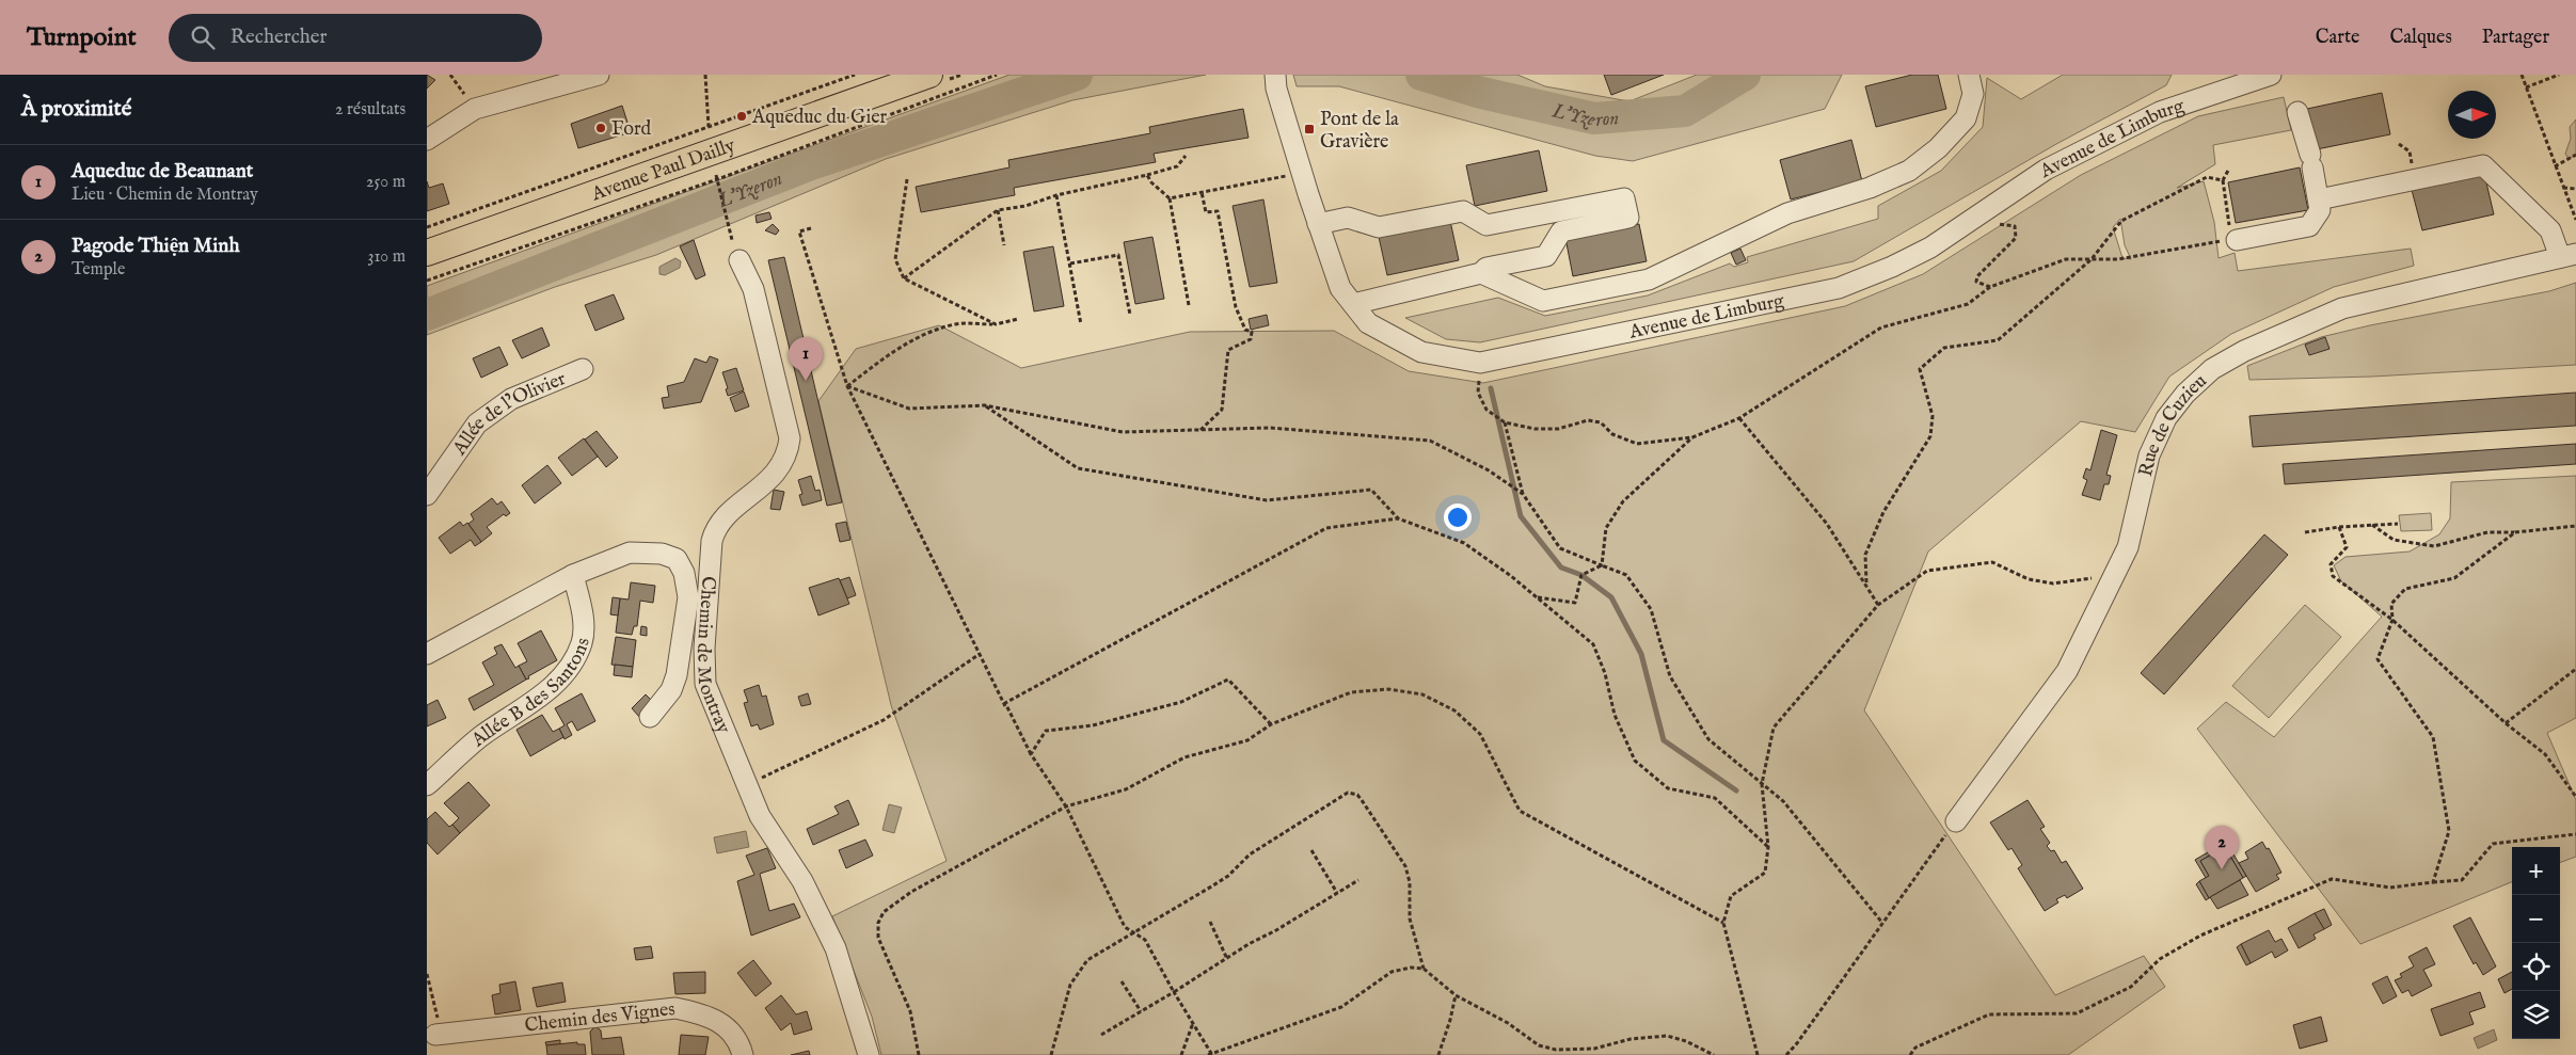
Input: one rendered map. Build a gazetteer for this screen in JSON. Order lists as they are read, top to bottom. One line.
{"streets":{"main road":["Avenue Paul Dailly"],"street":["Avenue de Limburg","Allée de l’Olivier","Rue de Cuzieu","Chemin de Montray","Allée B des Santons","Chemin des Vignes"]},"water":["L'Yzeron"],"places":{"other":["Aqueduc du Gier","Ford"],"transit":["Pont de la Gravière"]},"north":"right","page":{"header":"Turnpoint","search":"Rechercher","nav":["Carte","Calques","Partager"],"heading":["À proximité","2 résultats"],"list":[{"mark":"1","name":"Aqueduc de Beaunant","note":"Lieu · Chemin de Montray","value":"250 m"},{"mark":"2","name":"Pagode Thiện Minh","note":"Temple","value":"310 m"}],"pins":["1","2"],"map_buttons":["+","−"]}}
